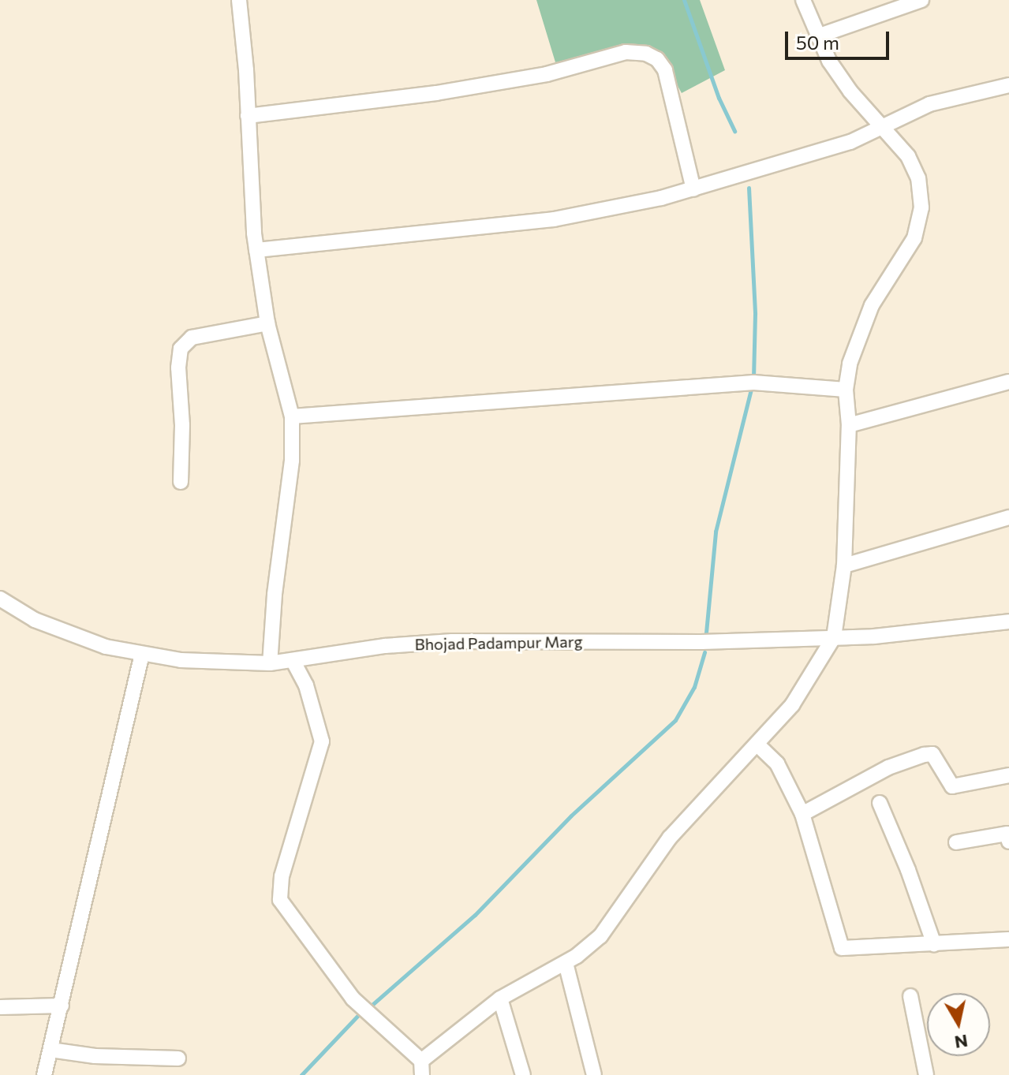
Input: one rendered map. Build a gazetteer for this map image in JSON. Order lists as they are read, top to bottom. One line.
{"streets":{"street":["Bhojad Padampur Marg"]},"scale_bar":"50 m","north":"bottom"}
